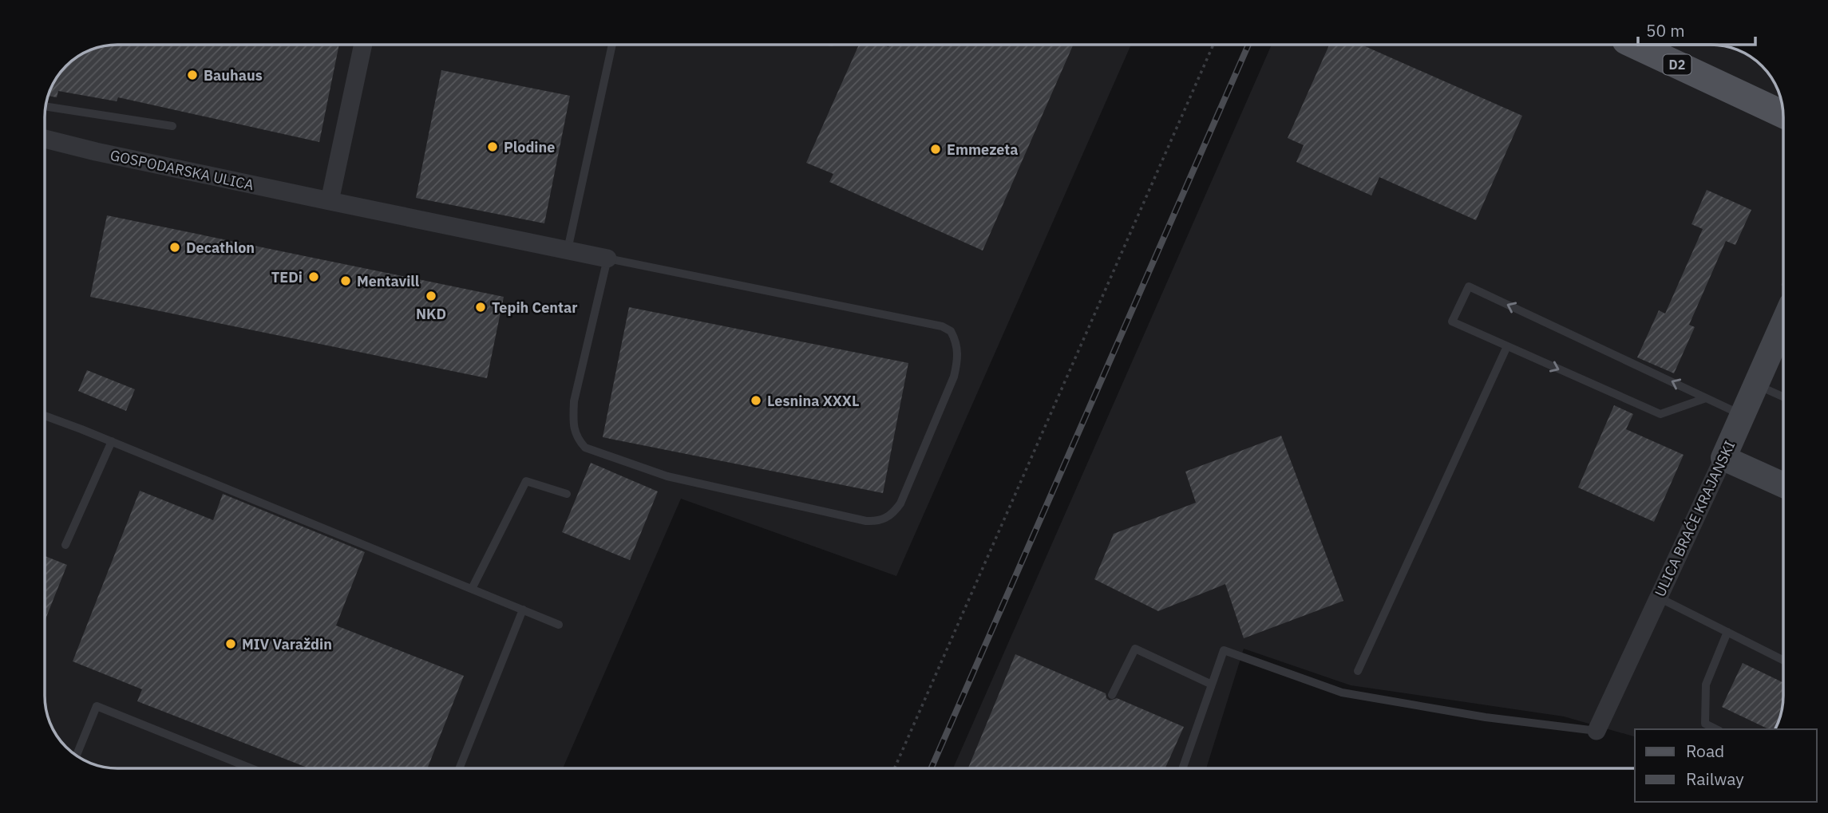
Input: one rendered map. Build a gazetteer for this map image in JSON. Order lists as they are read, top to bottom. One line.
{"streets":{"main road":["D2","ULICA BRAĆE KRAJANSKI"],"street":["GOSPODARSKA ULICA"]},"places":["Bauhaus","Plodine","Emmezeta","Decathlon","TEDi","Mentavill","NKD","Tepih Centar","Lesnina XXXL","MIV Varaždin"],"legend":["Road","Railway"],"scale_bar":"50 m"}
